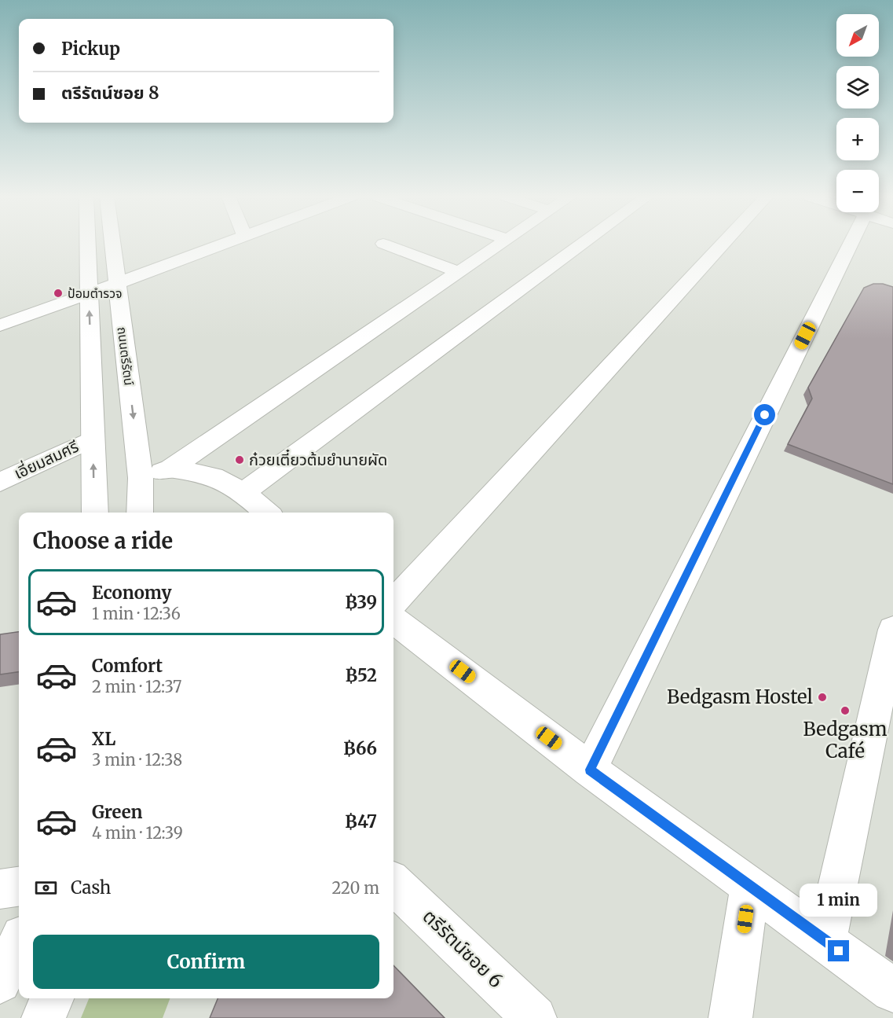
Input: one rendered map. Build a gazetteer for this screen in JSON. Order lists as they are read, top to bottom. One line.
{"streets":{"street":["ถนนตรีรัตน์","เอี่ยมสมศรี","ตรีรัตน์ซอย 6"]},"places":["ป้อมตำรวจ","ก๋วยเตี๋ยวต้มยำนายผัด","Bedgasm Hostel","Bedgasm Café"],"north":"bottom left","page":{"map_buttons":["+","−"],"banner":["Pickup","ตรีรัตน์ซอย 8"],"heading":"Choose a ride","list":[{"name":"Economy","note":"1 min · 12:36","value":"฿39"},{"name":"Comfort","note":"2 min · 12:37","value":"฿52"},{"name":"XL","note":"3 min · 12:38","value":"฿66"},{"name":"Green","note":"4 min · 12:39","value":"฿47"}],"pay":["Cash","220 m"],"bubble":"1 min","buttons":"Confirm"}}
